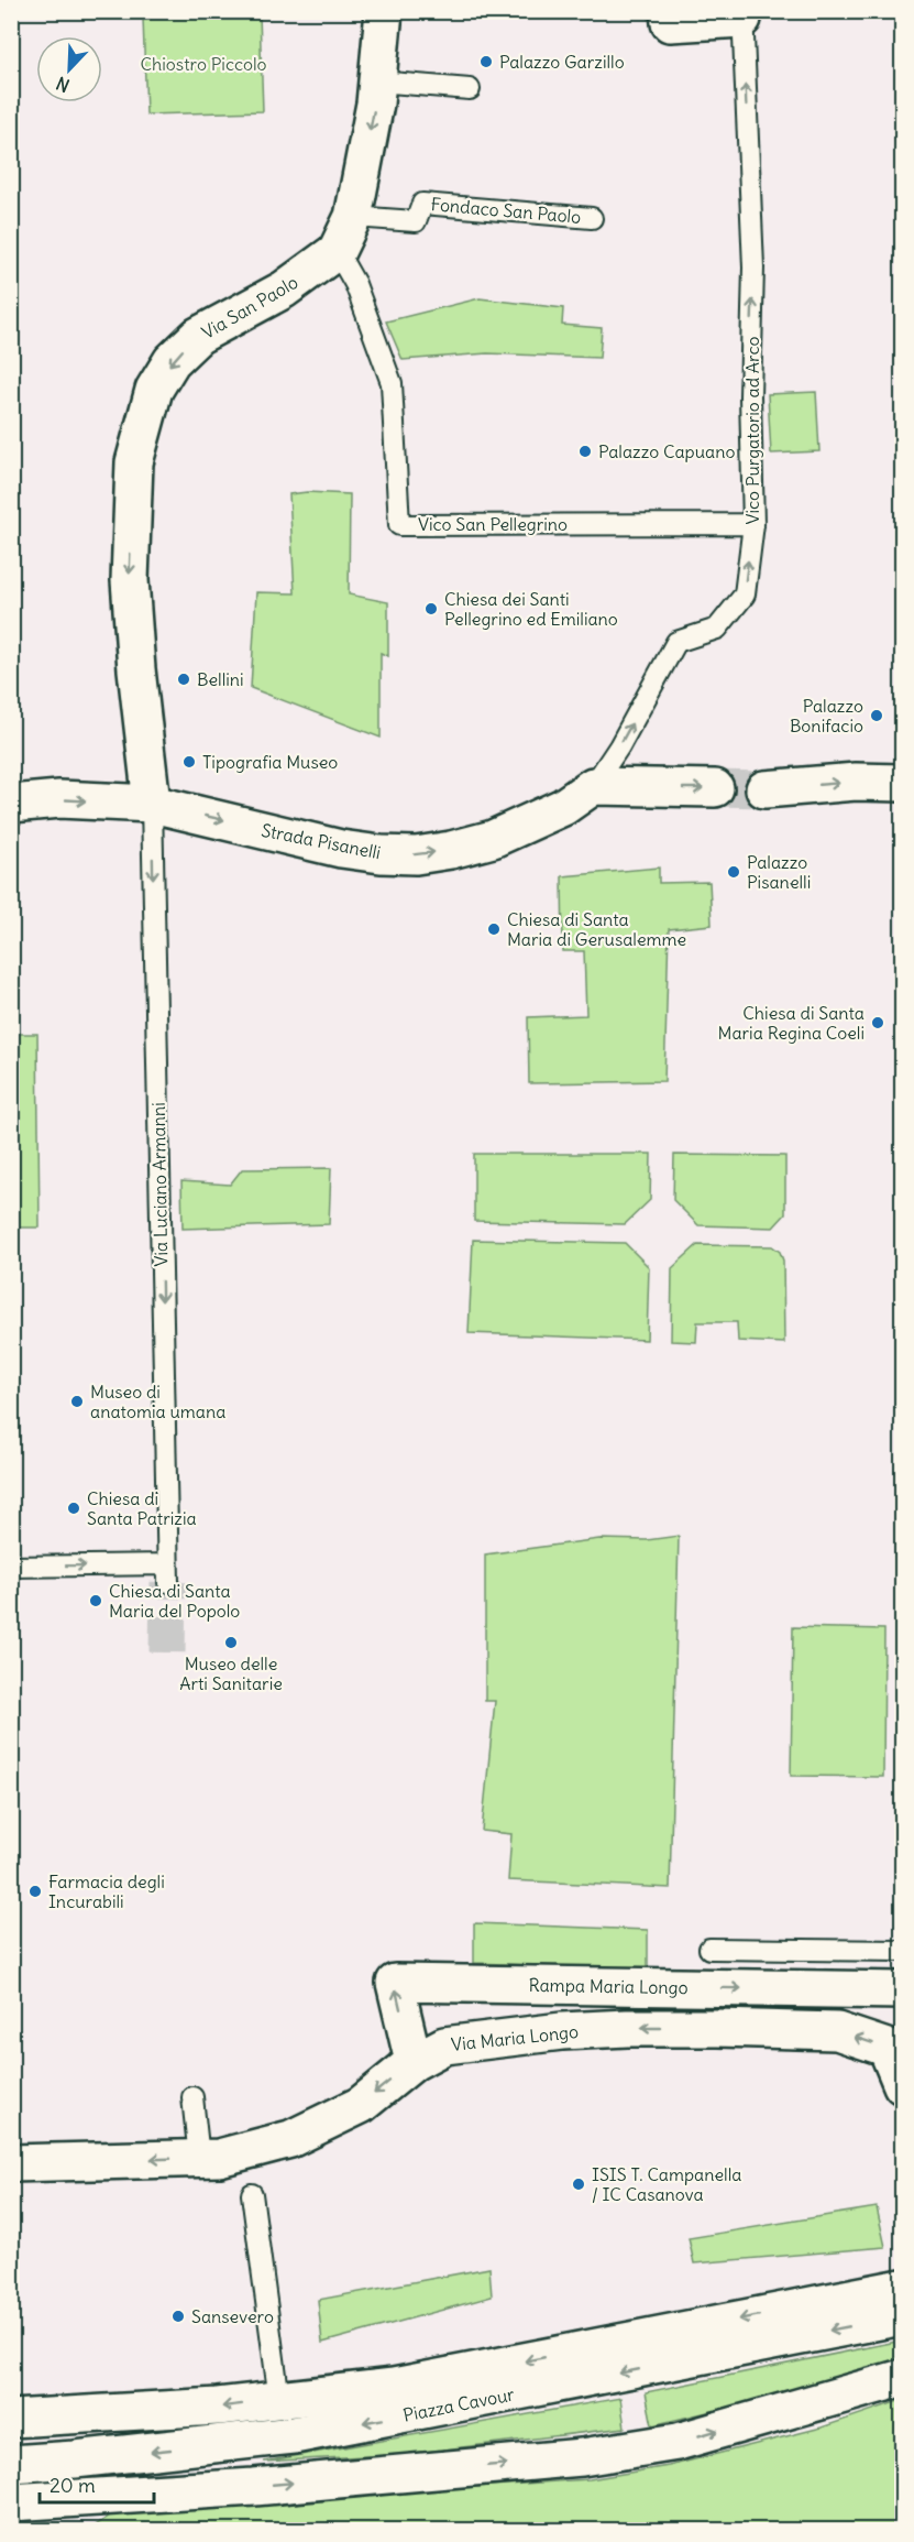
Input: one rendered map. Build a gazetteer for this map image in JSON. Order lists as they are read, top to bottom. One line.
{"streets":{"street":["Via San Paolo","Strada Pisanelli","Rampa Maria Longo","Via Maria Longo","Piazza Cavour"],"lane":["Fondaco San Paolo","Vico Purgatorio ad Arco","Vico San Pellegrino","Via Luciano Armanni"]},"crossings":[["Fondaco San Paolo","Via San Paolo"],["Via San Paolo","Vico San Pellegrino"],["Via San Paolo","Strada Pisanelli"],["Via San Paolo","Via Luciano Armanni"],["Vico Purgatorio ad Arco","Vico San Pellegrino"],["Vico Purgatorio ad Arco","Strada Pisanelli"],["Strada Pisanelli","Via Luciano Armanni"],["Rampa Maria Longo","Via Maria Longo"]],"one_way":["Via San Paolo","Vico Purgatorio ad Arco","Strada Pisanelli","Rampa Maria Longo"],"parks":["Chiostro Piccolo"],"places":["Palazzo Garzillo","Palazzo Capuano","Chiesa dei Santi Pellegrino ed Emiliano","Bellini","Palazzo Bonifacio","Tipografia Museo","Palazzo Pisanelli","Chiesa di Santa Maria di Gerusalemme","Chiesa di Santa Maria Regina Coeli","Museo di anatomia umana","Chiesa di Santa Patrizia","Chiesa di Santa Maria del Popolo","Museo delle Arti Sanitarie","Farmacia degli Incurabili","ISIS T. Campanella / IC Casanova","Sansevero"],"scale_bar":"20 m","north":"bottom left"}
